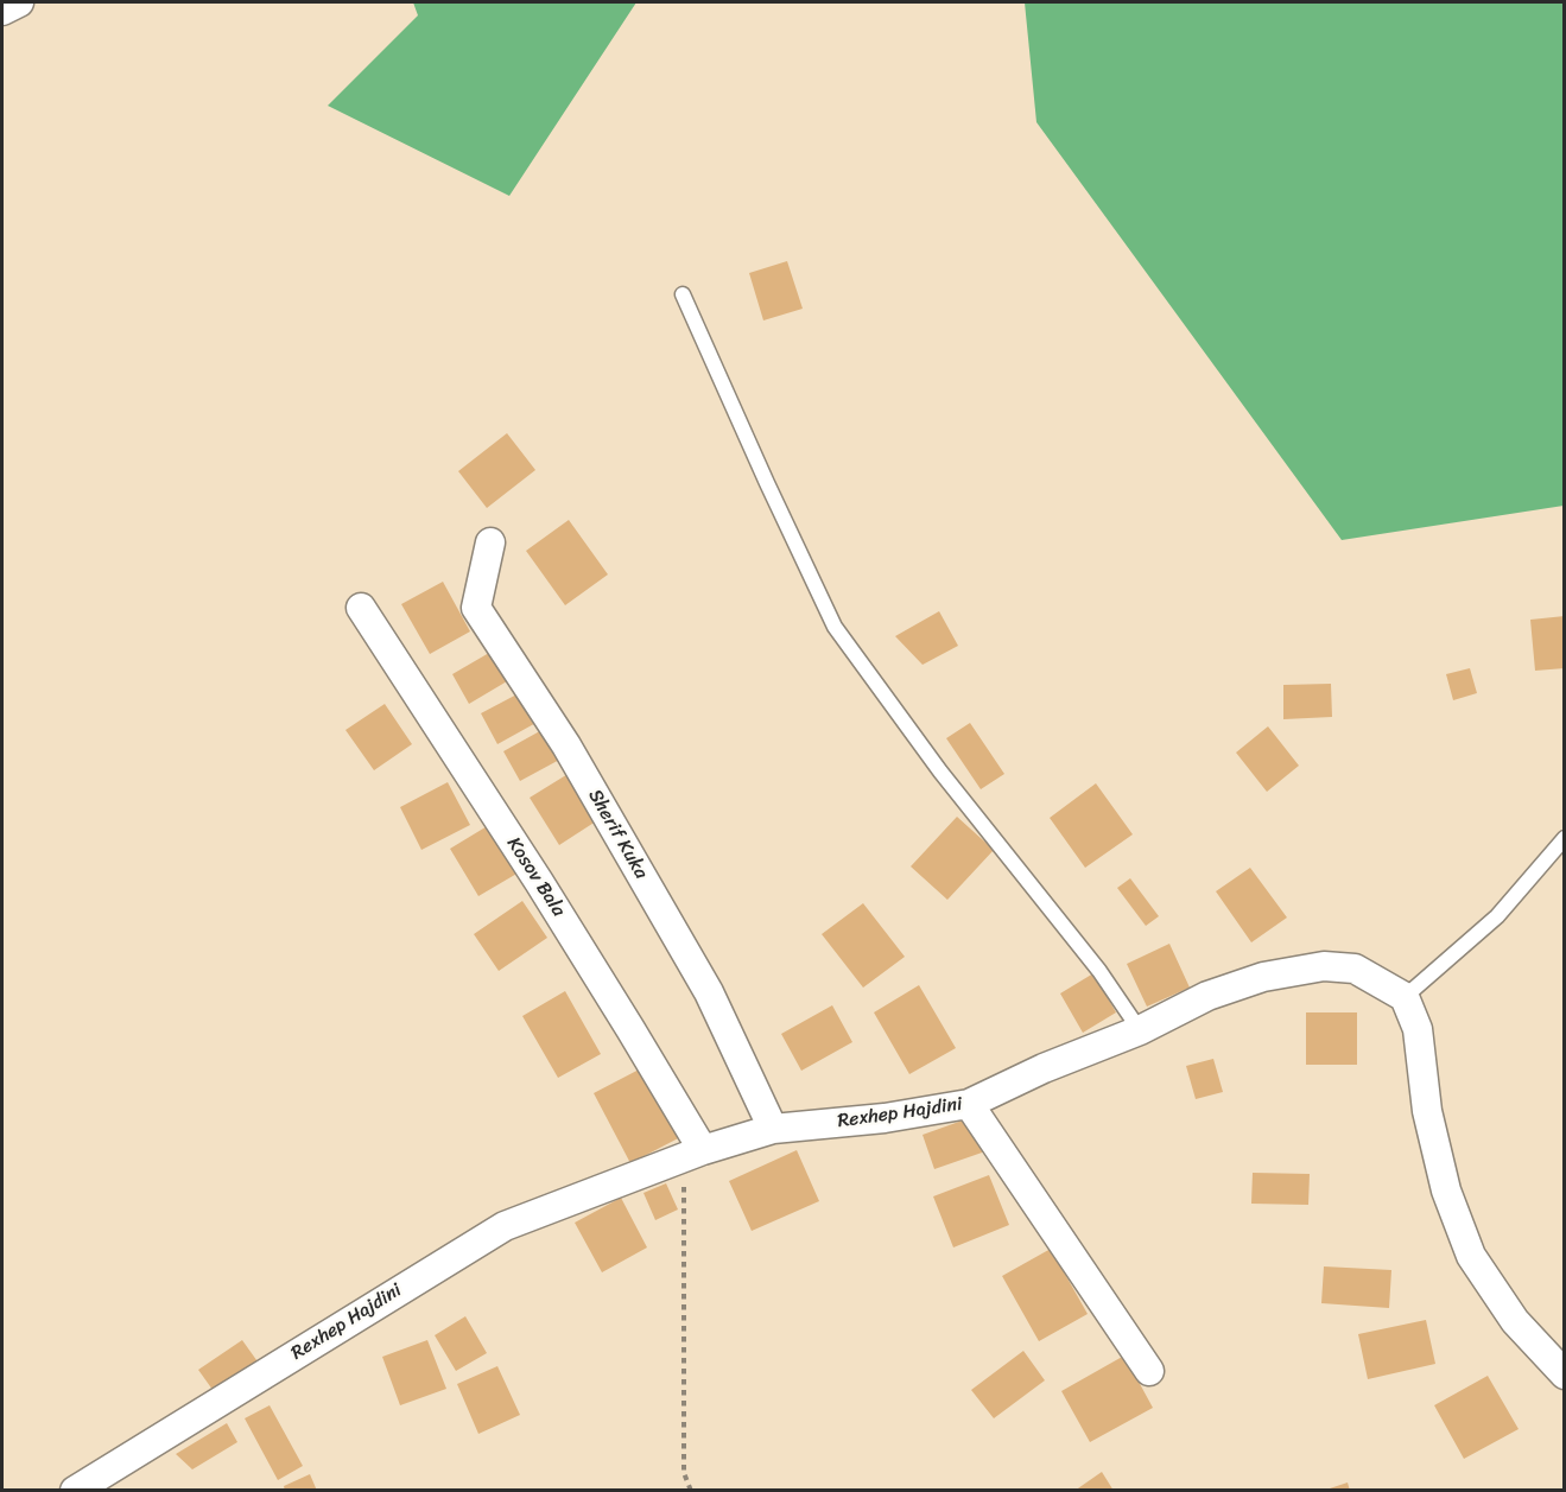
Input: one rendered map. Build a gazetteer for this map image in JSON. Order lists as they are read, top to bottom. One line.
{"streets":{"street":["Sherif Kuka","Kosov Bala","Rexhep Hajdini"]},"crossings":[["Sherif Kuka","Rexhep Hajdini"],["Kosov Bala","Rexhep Hajdini"]]}
